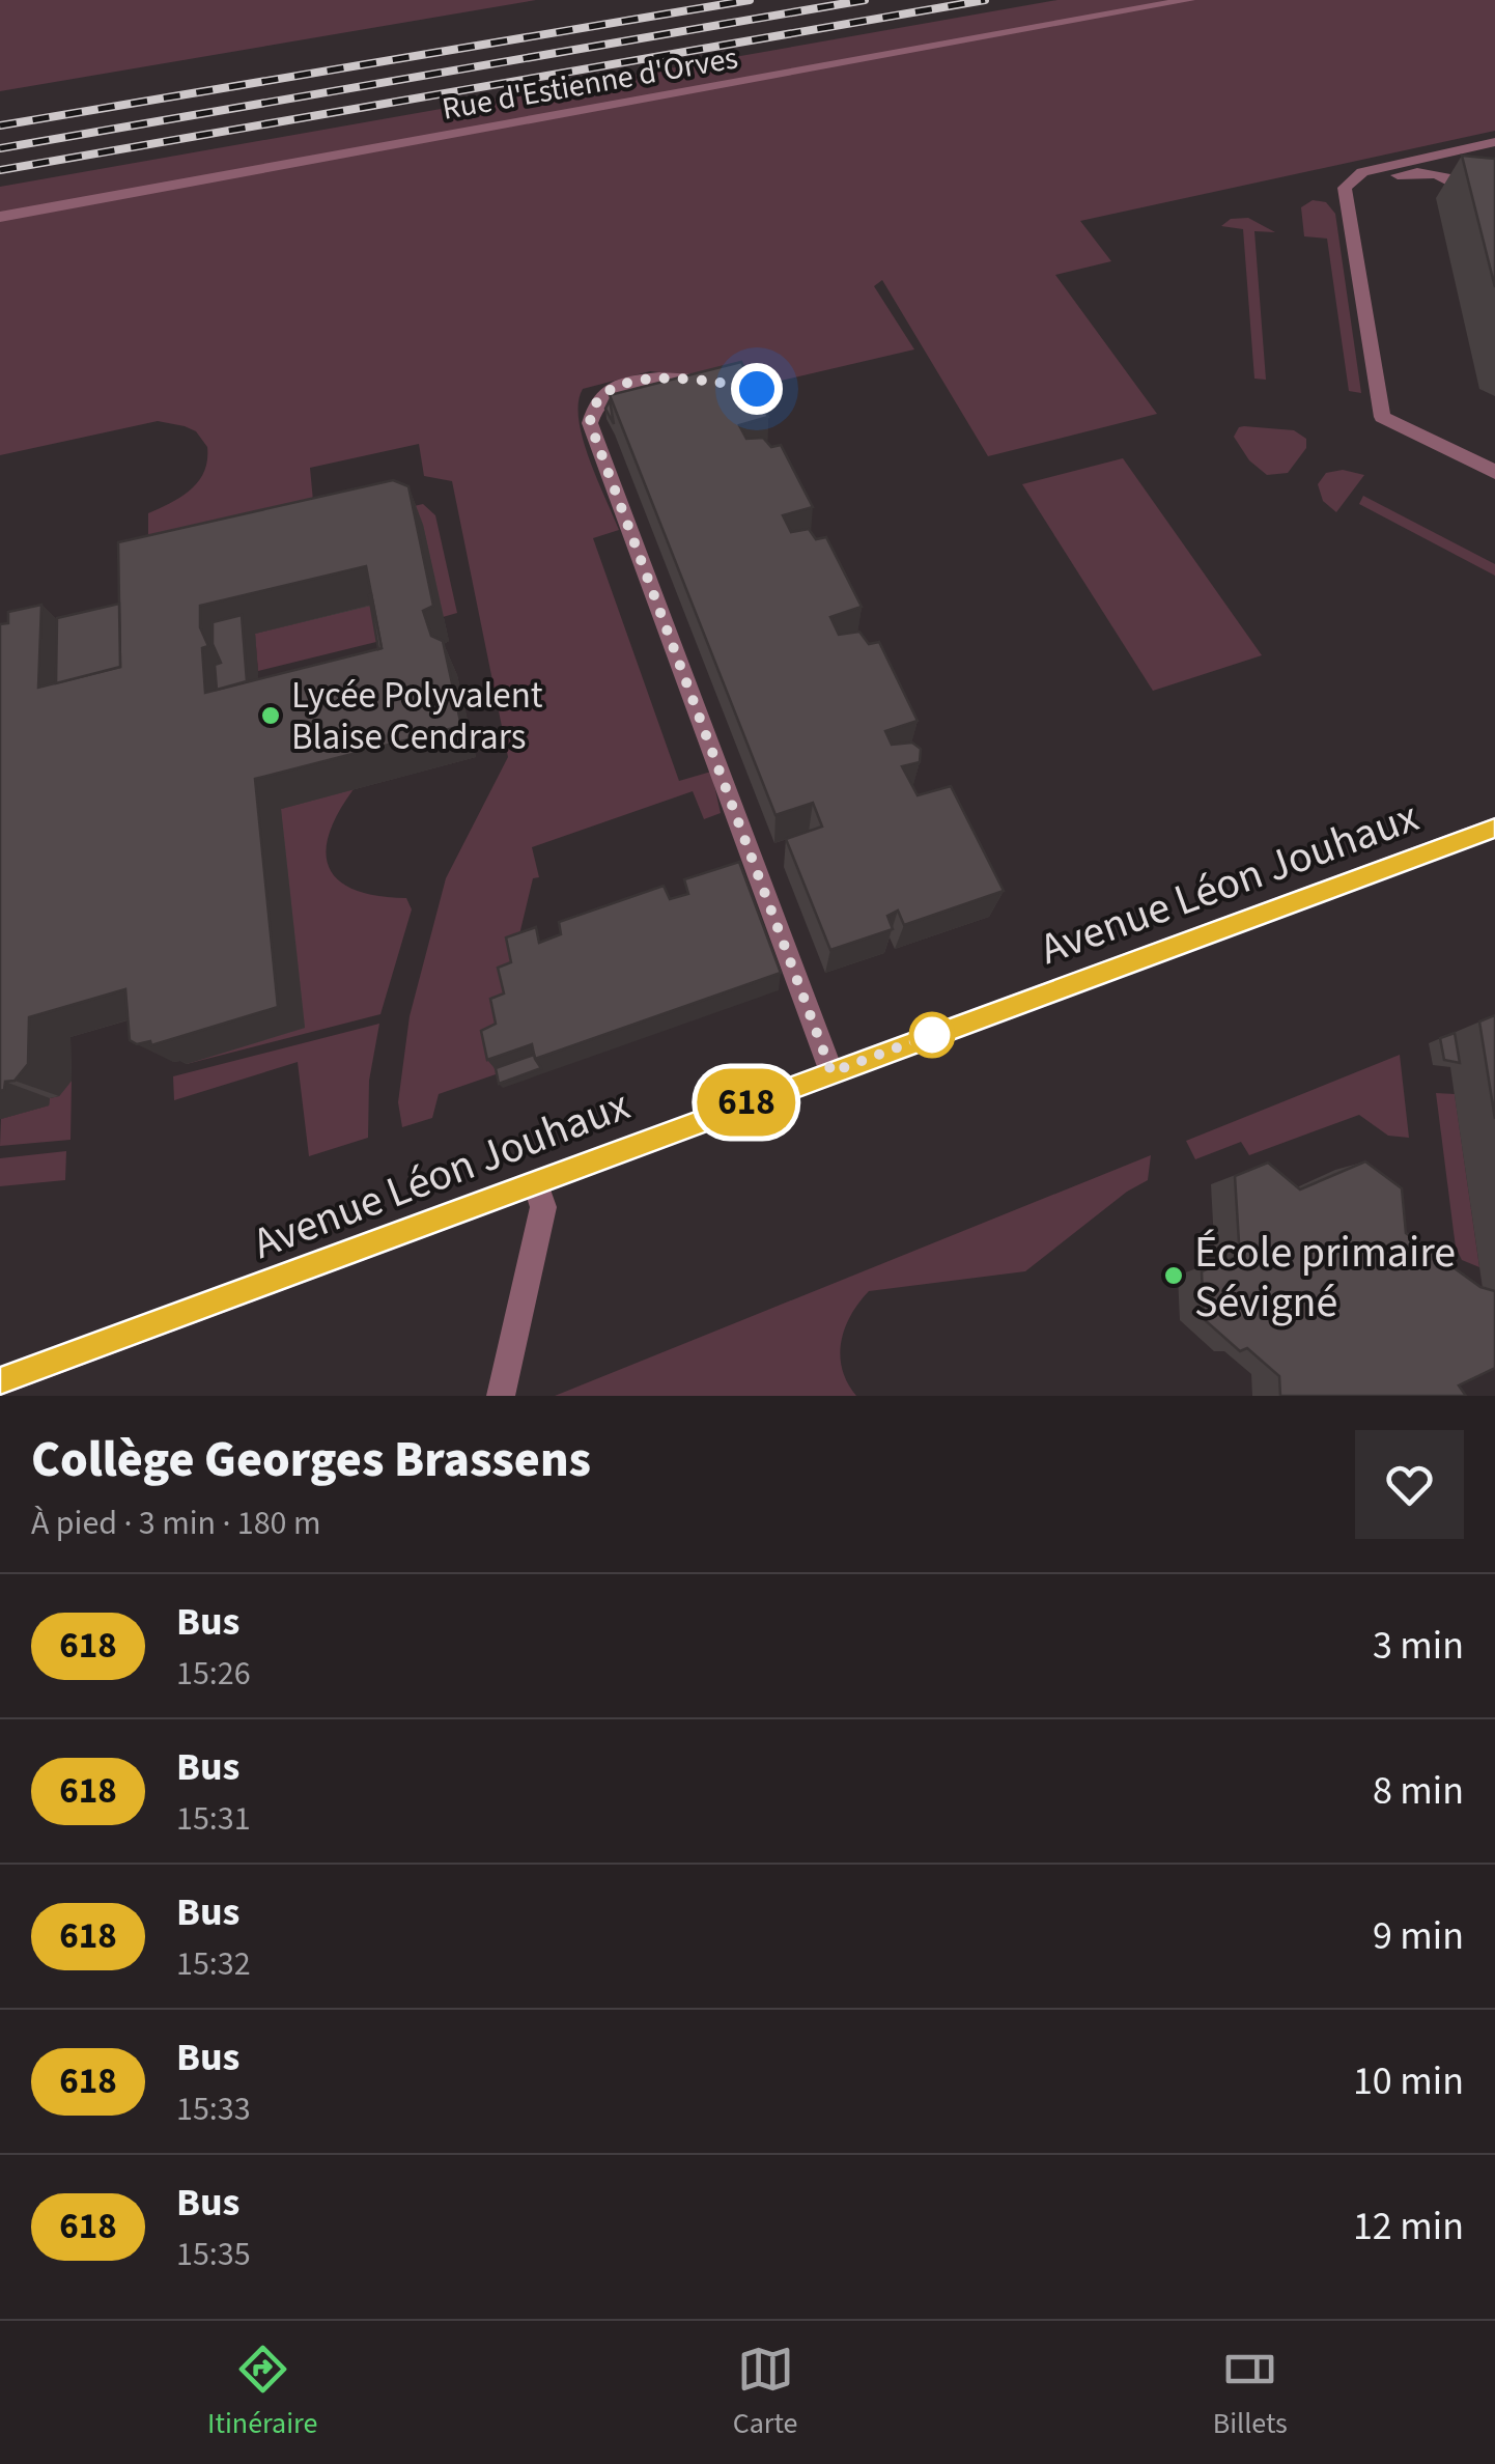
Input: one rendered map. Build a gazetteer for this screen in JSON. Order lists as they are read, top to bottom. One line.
{"streets":{"street":["Rue d'Estienne d'Orves","Avenue Léon Jouhaux"]},"places":["Lycée Polyvalent Blaise Cendrars","École primaire Sévigné"],"lines":["bus line 618"],"page":{"on_map":"618","heading":["Collège Georges Brassens","À pied · 3 min · 180 m"],"list":[{"mark":"618","name":"Bus","note":"15:26","value":"3 min"},{"mark":"618","name":"Bus","note":"15:31","value":"8 min"},{"mark":"618","name":"Bus","note":"15:32","value":"9 min"},{"mark":"618","name":"Bus","note":"15:33","value":"10 min"},{"mark":"618","name":"Bus","note":"15:35","value":"12 min"}],"tabs":["Itinéraire","Carte","Billets"]}}
